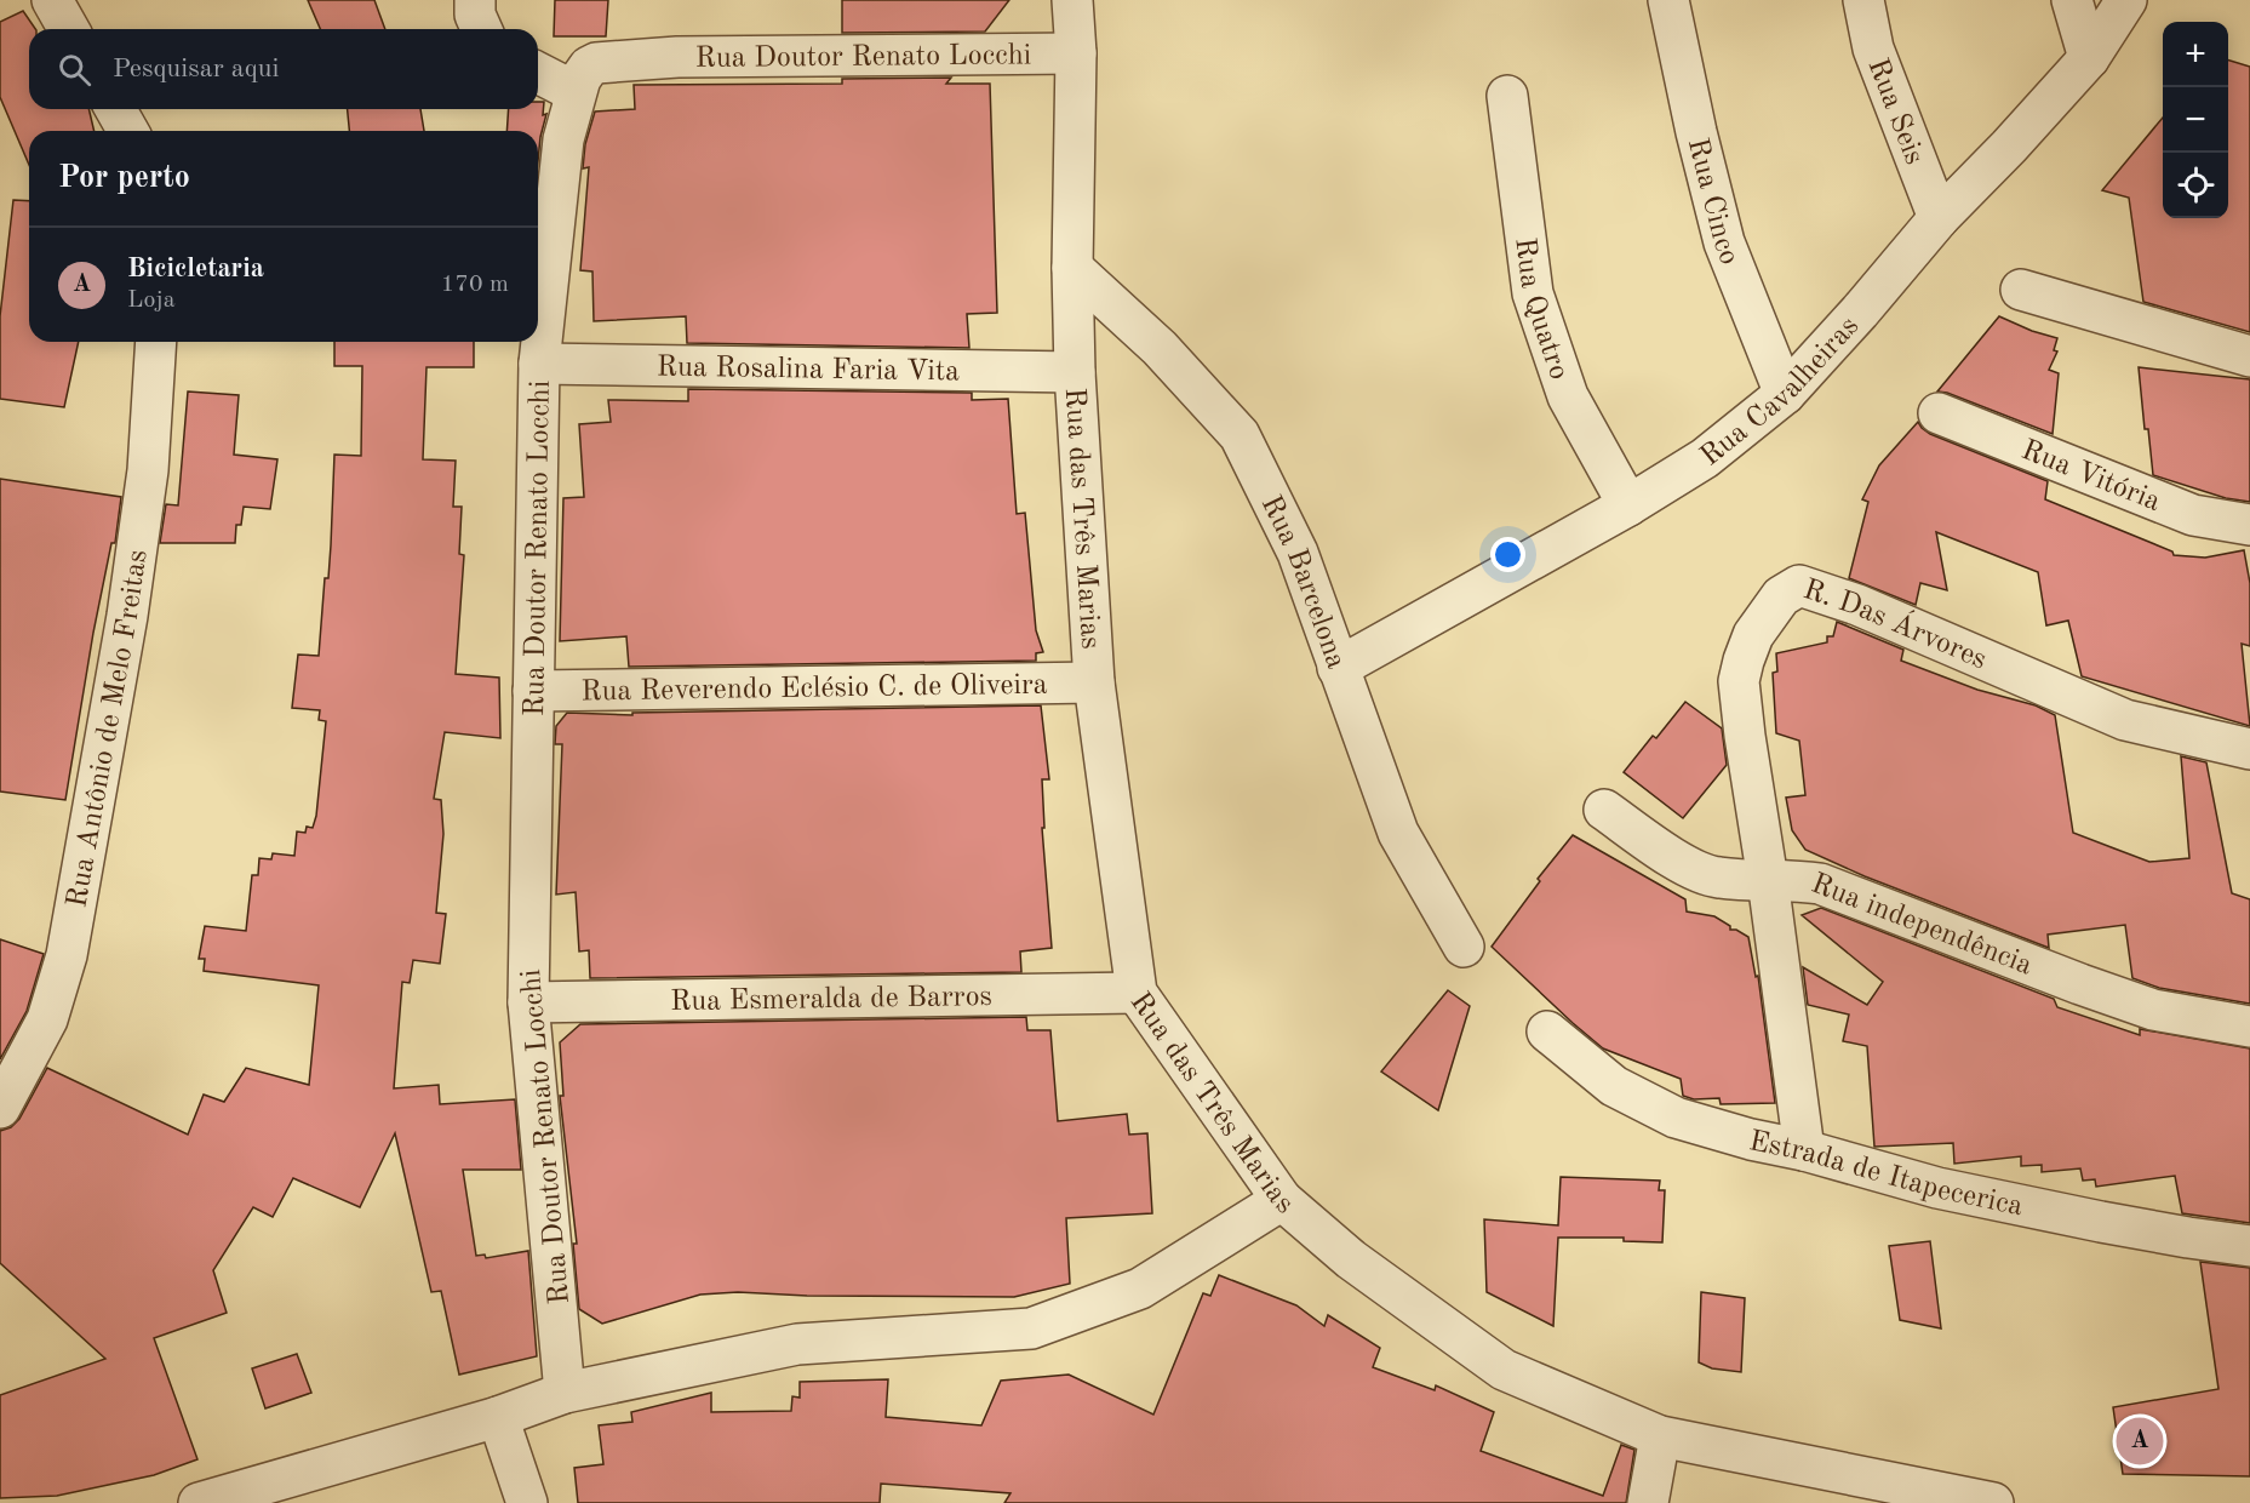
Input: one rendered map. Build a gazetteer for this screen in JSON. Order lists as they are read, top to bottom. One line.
{"streets":{"street":["Rua Doutor Renato Locchi","Rua Seis","Rua Cinco","Rua Quatro","Rua Rosalina Faria Vita","Rua Cavalheiras","Rua Vitória","Rua das Três Marias","Rua Barcelona","R. Das Árvores","Rua Reverendo Eclésio C. de Oliveira","Rua Antônio de Melo Freitas","Rua independência","Rua Esmeralda de Barros","Estrada de Itapecerica"]},"crossings":[["Rua Doutor Renato Locchi","Rua Rosalina Faria Vita"],["Rua Doutor Renato Locchi","Rua das Três Marias"],["Rua Doutor Renato Locchi","Rua Reverendo Eclésio C. de Oliveira"],["Rua Doutor Renato Locchi","Rua Esmeralda de Barros"],["Rua Seis","Rua Cavalheiras"],["Rua Cinco","Rua Cavalheiras"],["Rua Quatro","Rua Cavalheiras"],["Rua Rosalina Faria Vita","Rua das Três Marias"],["Rua Cavalheiras","Rua Barcelona"],["Rua das Três Marias","Rua Barcelona"],["Rua das Três Marias","Rua Reverendo Eclésio C. de Oliveira"],["Rua das Três Marias","Rua Esmeralda de Barros"],["R. Das Árvores","Rua independência"]],"page":{"map_buttons":["+","−"],"search":"Pesquisar aqui","heading":"Por perto","list":[{"mark":"A","name":"Bicicletaria","note":"Loja","value":"170 m"}],"pins":"A"}}
